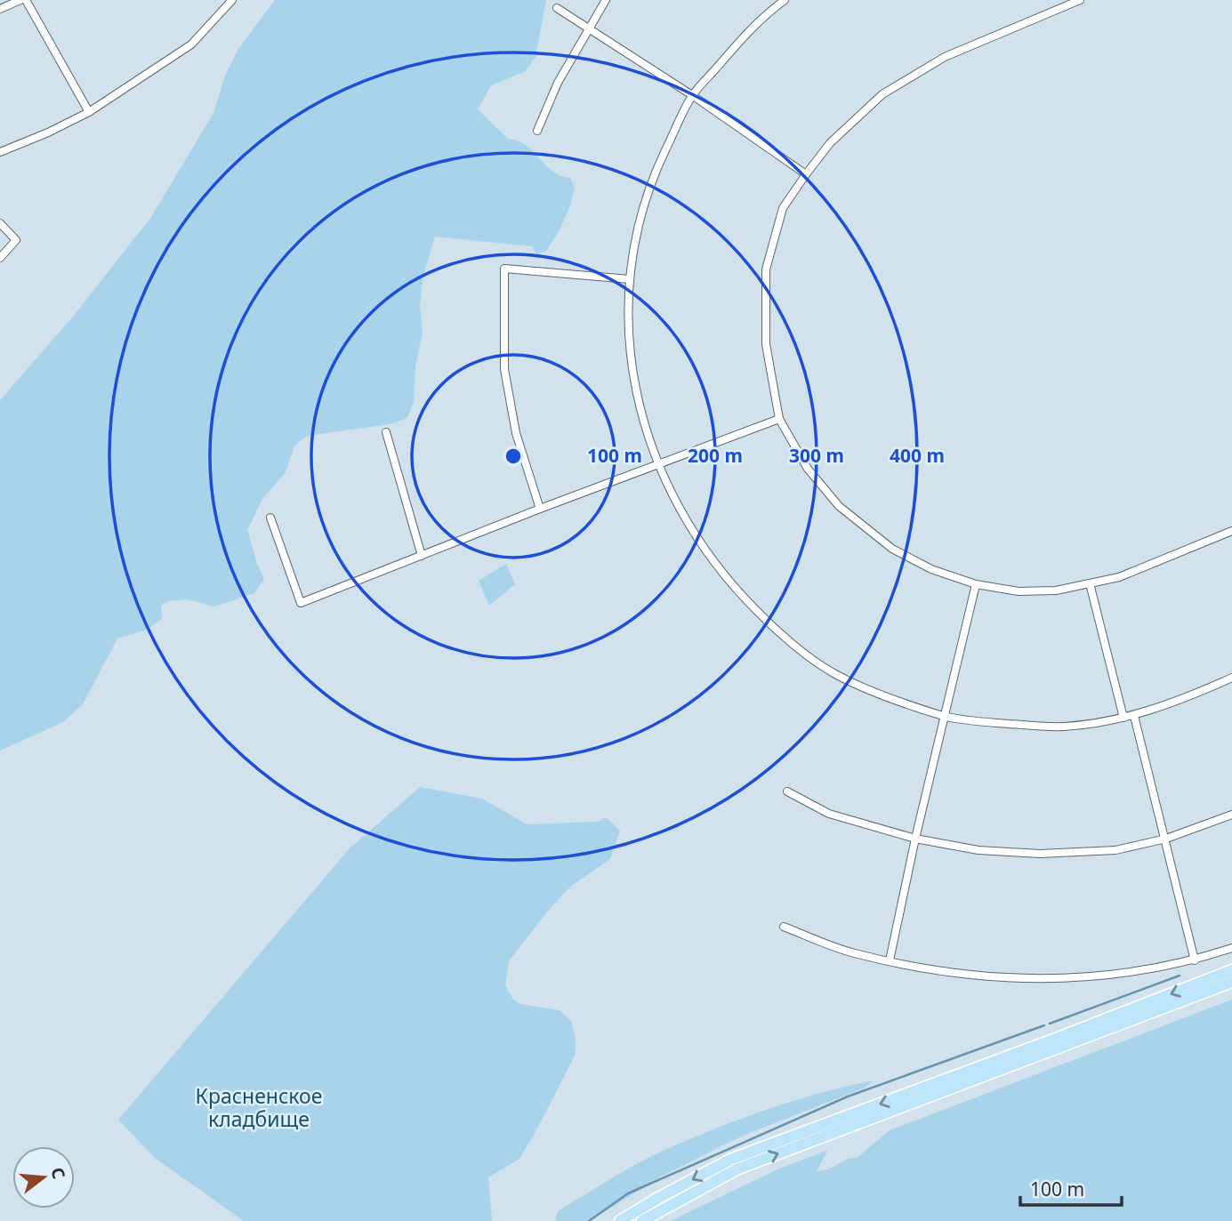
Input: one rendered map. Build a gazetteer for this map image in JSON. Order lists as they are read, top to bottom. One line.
{"parks":["Красненское кладбище"],"scale_bar":"100 m","north":"right","rings":["100 m","200 m","300 m","400 m"]}
